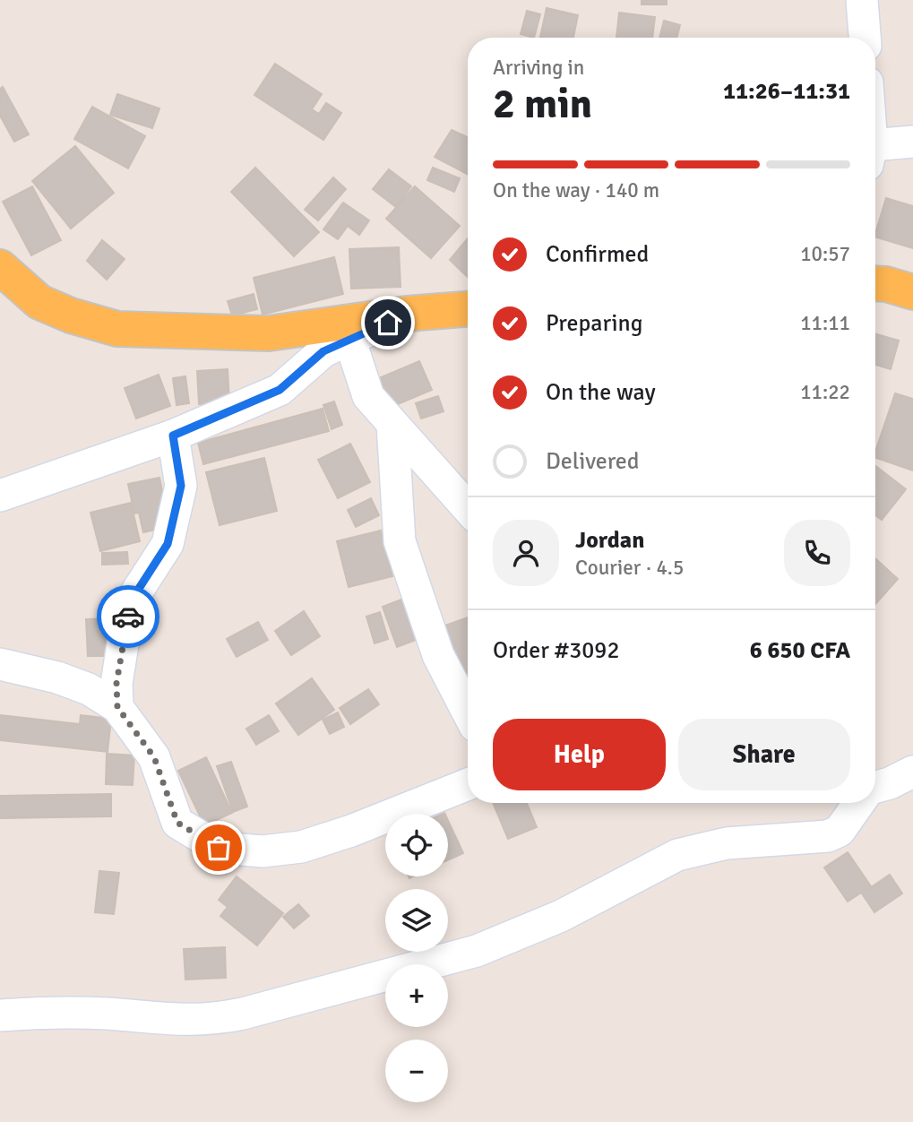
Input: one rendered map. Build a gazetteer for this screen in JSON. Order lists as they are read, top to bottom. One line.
{"page":{"heading":["2 min","Arriving in","11:26–11:31"],"panel":["Jordan","Courier · 4.5","Order #3092","6 650 CFA"],"bar":"On the way · 140 m","list":[["Confirmed","10:57"],["Preparing","11:11"],["On the way","11:22"],"Delivered"],"buttons":["Help","Share"],"map_buttons":["+","−"]}}
